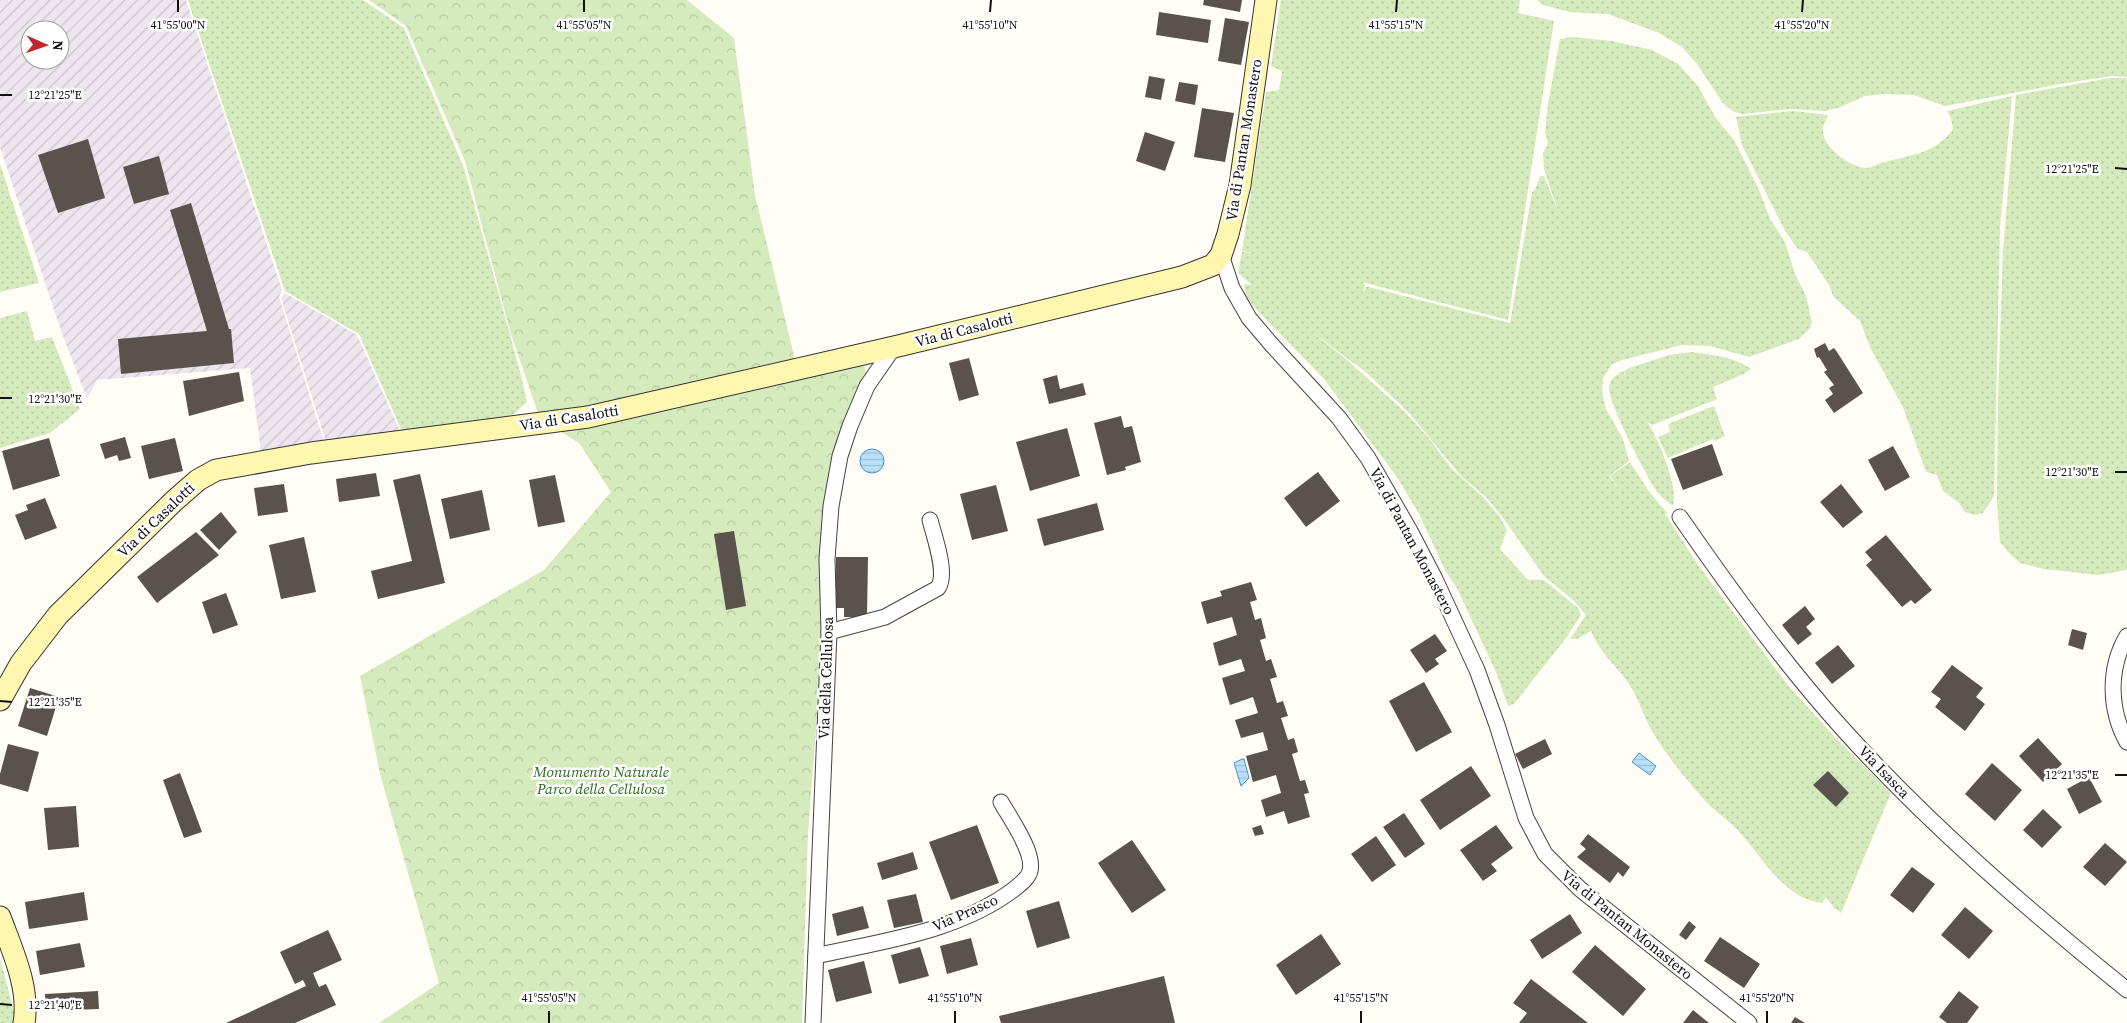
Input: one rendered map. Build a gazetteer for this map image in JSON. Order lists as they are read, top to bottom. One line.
{"streets":{"street":["Via di Pantan Monastero","Via di Casalotti","Via della Cellulosa","Via Isasca","Via Prasco"]},"crossings":[["Via di Pantan Monastero","Via di Casalotti"],["Via di Casalotti","Via della Cellulosa"],["Via della Cellulosa","Via Prasco"]],"parks":["Monumento Naturale Parco della Cellulosa"],"north":"right","coordinates":["41°55'00\"N","41°55'05\"N","41°55'10\"N","41°55'15\"N","41°55'20\"N","12°21'25\"E","12°21'30\"E","12°21'35\"E","12°21'40\"E"]}
